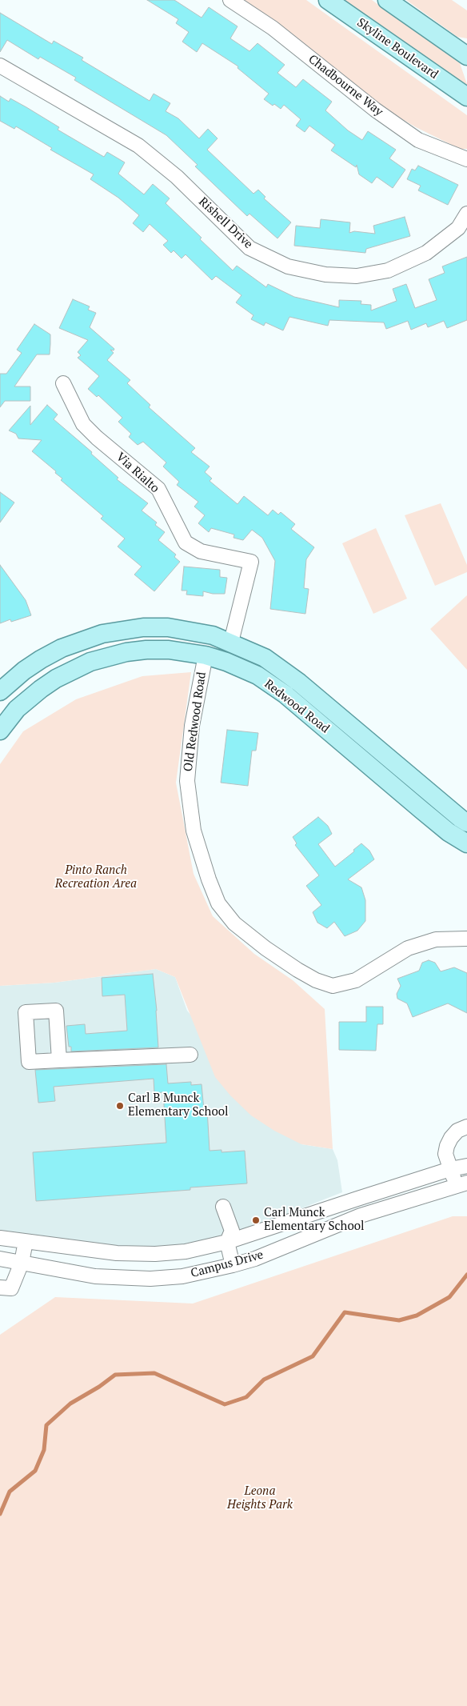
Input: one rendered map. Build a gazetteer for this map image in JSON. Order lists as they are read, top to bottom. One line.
{"streets":{"main road":["Skyline Boulevard","Redwood Road"],"street":["Chadbourne Way","Rishell Drive","Via Rialto","Old Redwood Road","Campus Drive"]},"crossings":[["Via Rialto","Redwood Road"],["Redwood Road","Old Redwood Road"]],"parks":["Pinto Ranch Recreation Area","Leona Heights Park"],"places":["Carl B Munck Elementary School","Carl Munck Elementary School"]}
